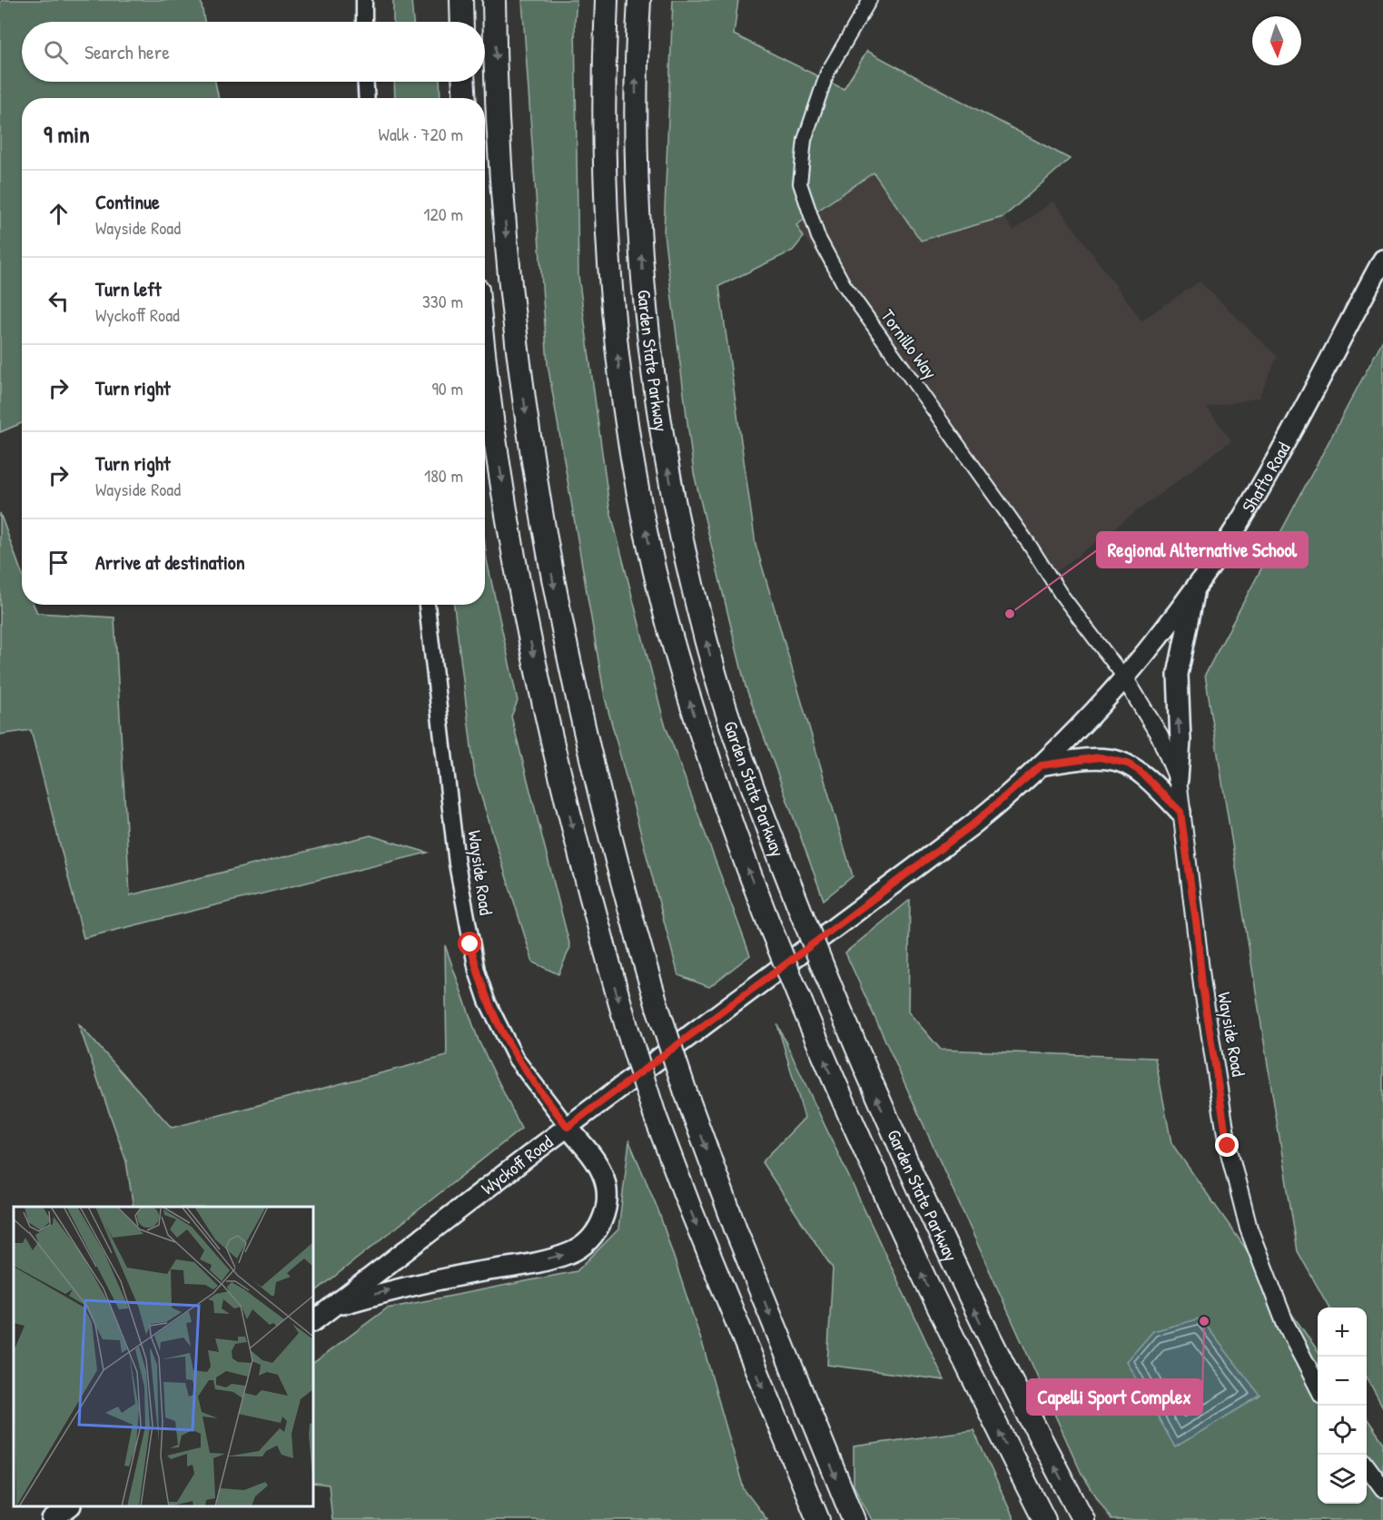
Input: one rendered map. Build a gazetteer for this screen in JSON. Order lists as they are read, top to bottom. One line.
{"streets":{"highway":["Garden State Parkway"],"main road":["Shafto Road","Wayside Road","Wyckoff Road"],"street":["Tornillo Way"]},"crossings":[["Tornillo Way","Shafto Road"],["Tornillo Way","Wayside Road"],["Tornillo Way","Wyckoff Road"],["Shafto Road","Wayside Road"],["Shafto Road","Wyckoff Road"],["Wayside Road","Wyckoff Road"]],"places":["Regional Alternative School","Capelli Sport Complex"],"north":"bottom","page":{"search":"Search here","heading":["9 min","Walk · 720 m"],"list":[["Continue","Wayside Road","120 m"],["Turn left","Wyckoff Road","330 m"],["Turn right","90 m"],["Turn right","Wayside Road","180 m"],"Arrive at destination"],"map_buttons":["+","−"]}}
